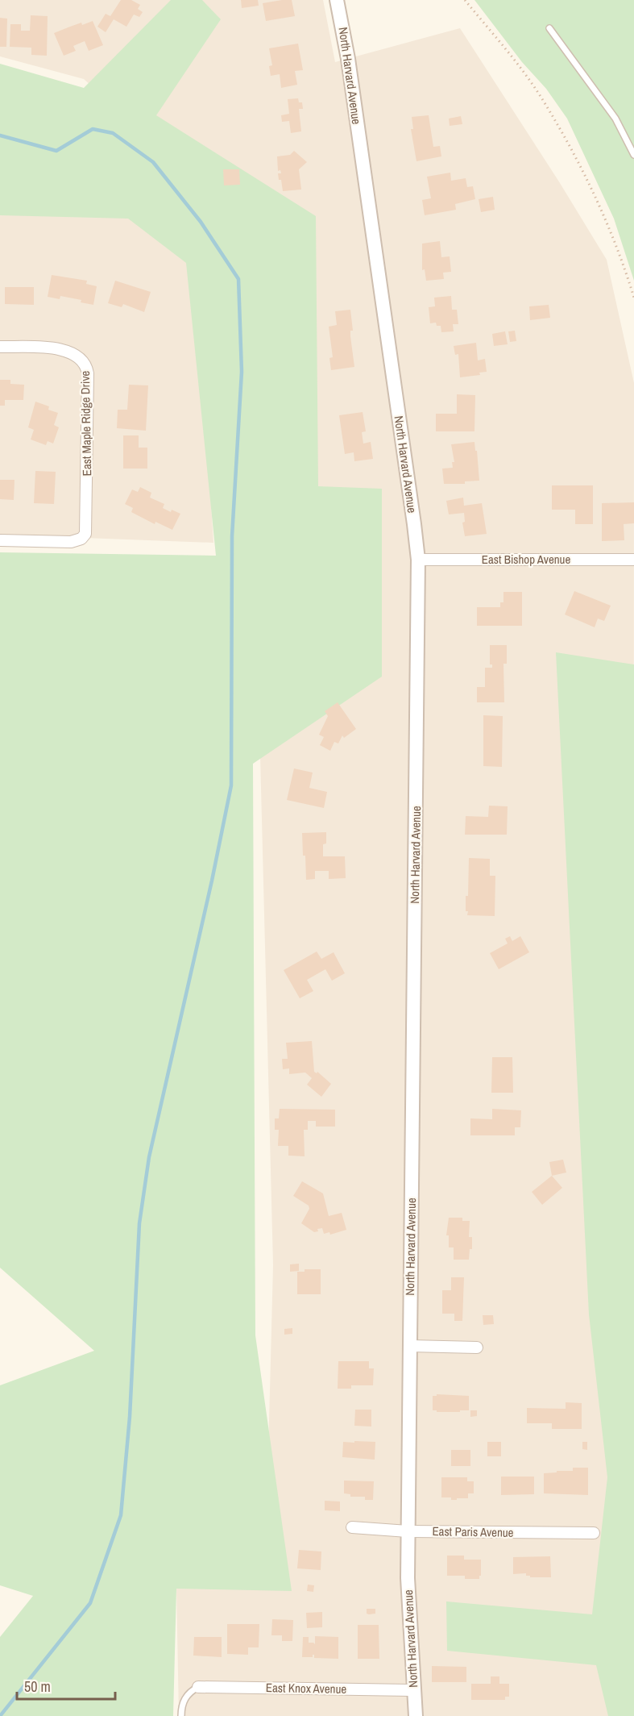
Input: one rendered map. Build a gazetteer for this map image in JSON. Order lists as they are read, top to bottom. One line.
{"streets":{"street":["North Harvard Avenue","East Maple Ridge Drive","East Bishop Avenue","East Paris Avenue","East Knox Avenue"]},"crossings":[["North Harvard Avenue","East Bishop Avenue"],["North Harvard Avenue","East Paris Avenue"],["North Harvard Avenue","East Knox Avenue"]],"scale_bar":"50 m"}
